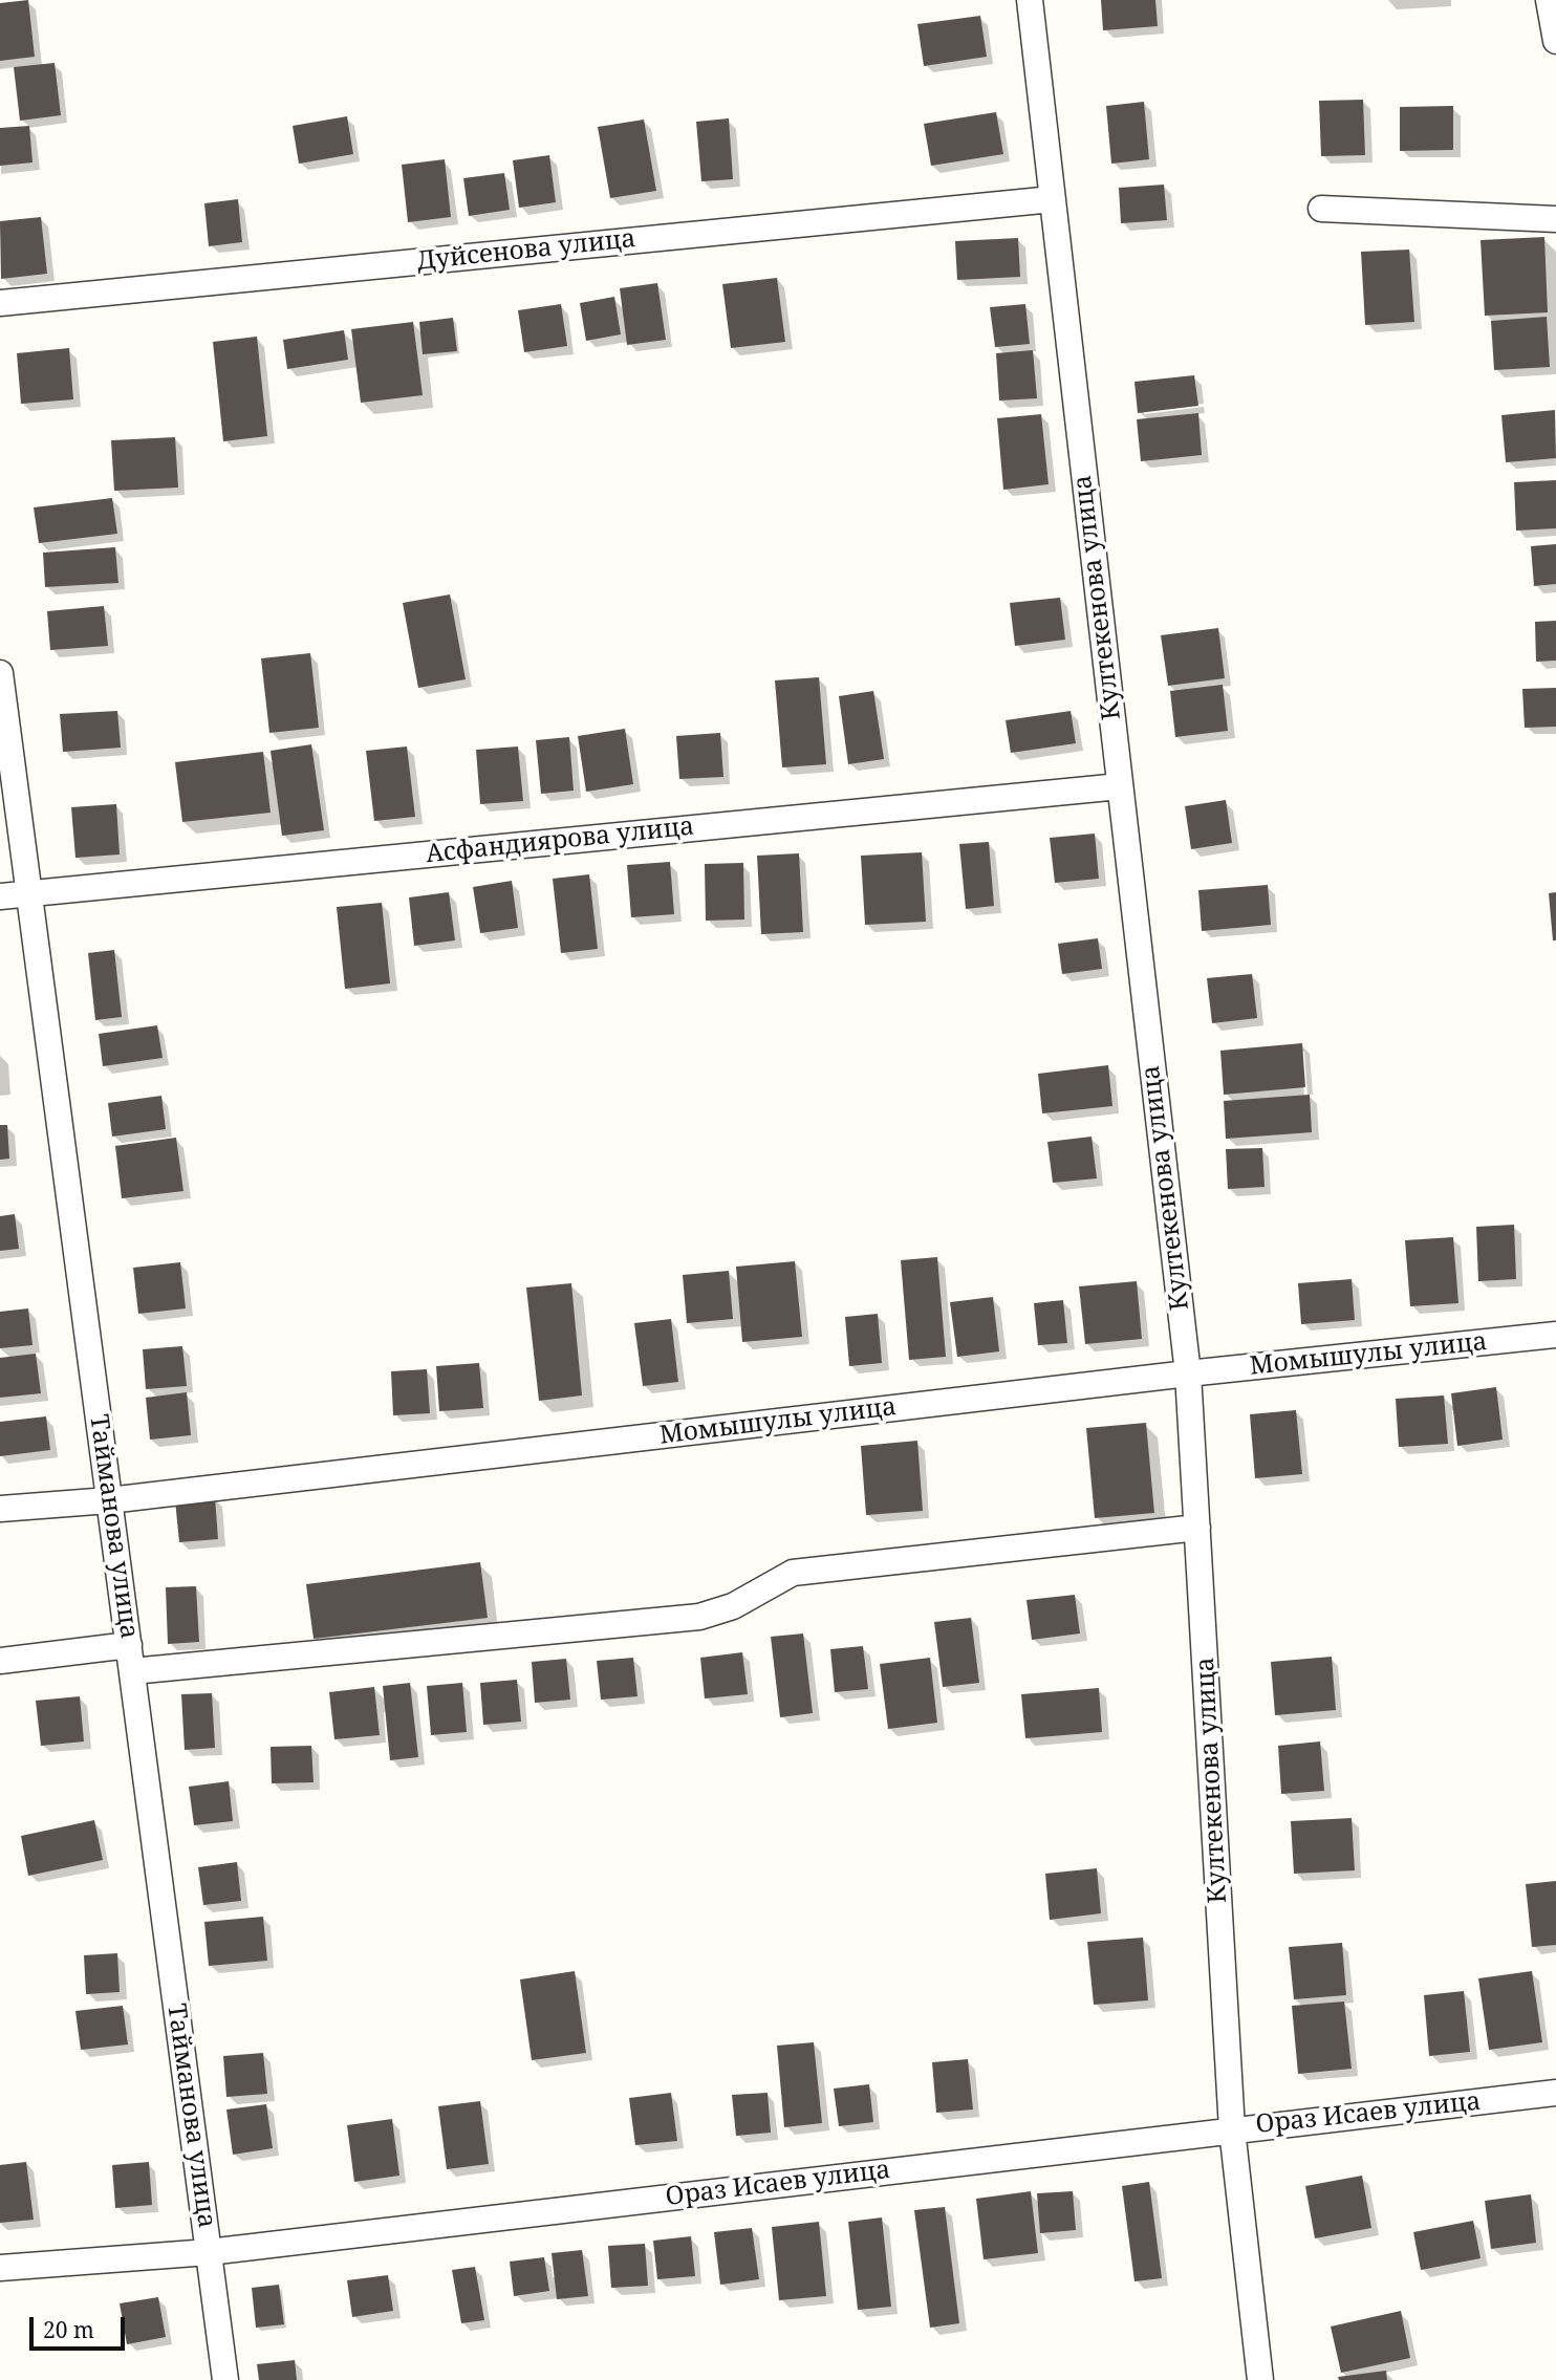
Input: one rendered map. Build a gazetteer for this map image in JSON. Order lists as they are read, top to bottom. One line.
{"streets":{"street":["Дуйсенова улица","Култекенова улица","Асфандиярова улица","Момышулы улица","Тайманова улица","Ораз Исаев улица"]},"crossings":[["Дуйсенова улица","Култекенова улица"],["Култекенова улица","Асфандиярова улица"],["Култекенова улица","Момышулы улица"],["Култекенова улица","Ораз Исаев улица"],["Асфандиярова улица","Тайманова улица"],["Момышулы улица","Тайманова улица"],["Тайманова улица","Ораз Исаев улица"]],"scale_bar":"20 m"}
